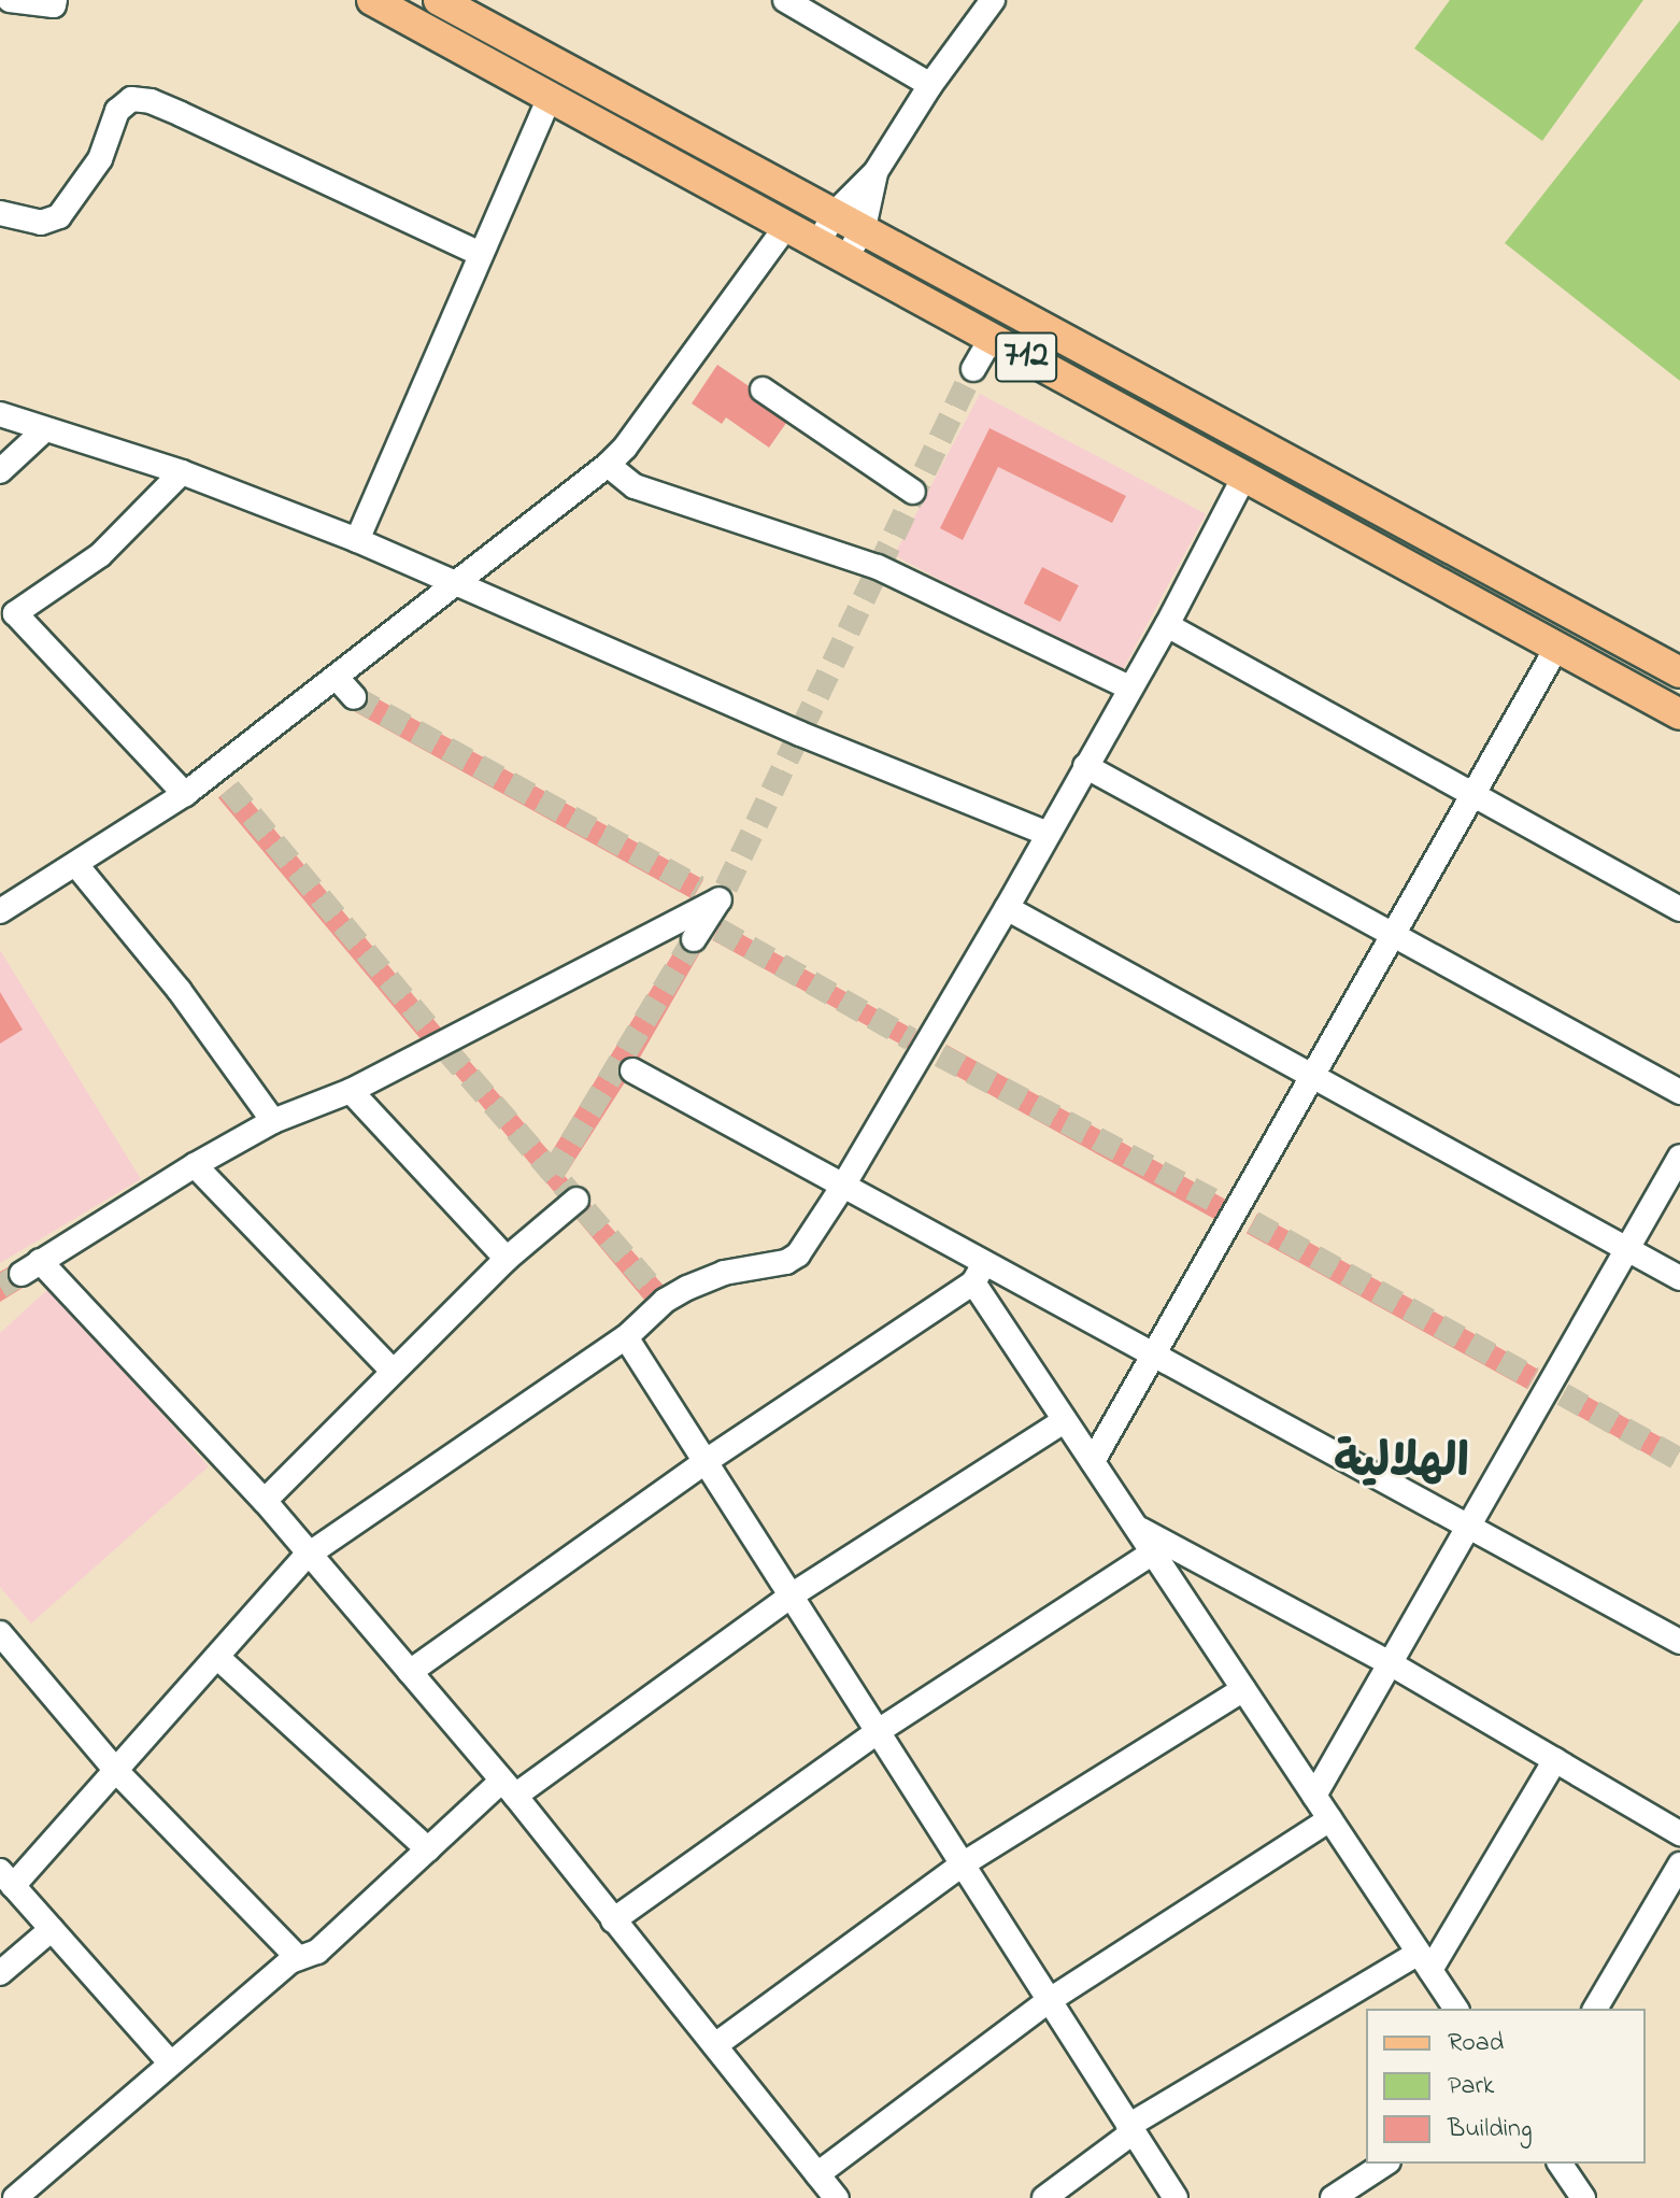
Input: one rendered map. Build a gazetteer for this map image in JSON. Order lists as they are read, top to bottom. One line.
{"streets":{"main road":["712"]},"districts":["الهلالية"],"legend":["Road","Park","Building"]}
